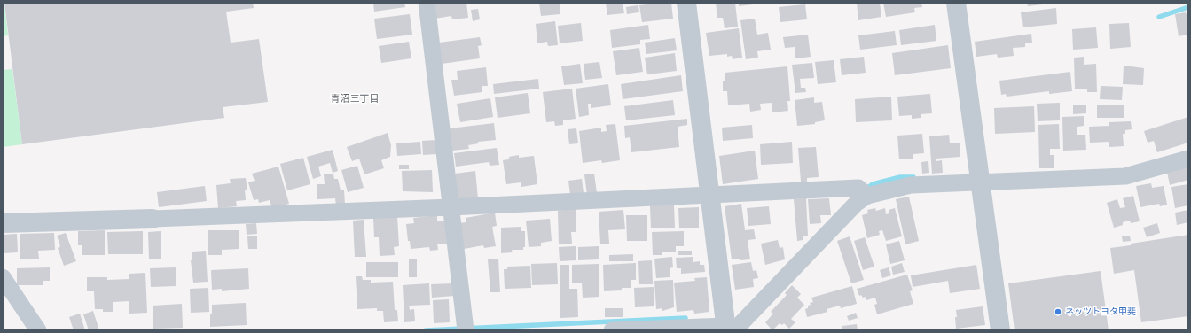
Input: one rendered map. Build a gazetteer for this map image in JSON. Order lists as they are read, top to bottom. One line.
{"districts":["青沼三丁目"],"places":["ネッツトヨタ甲斐"]}
